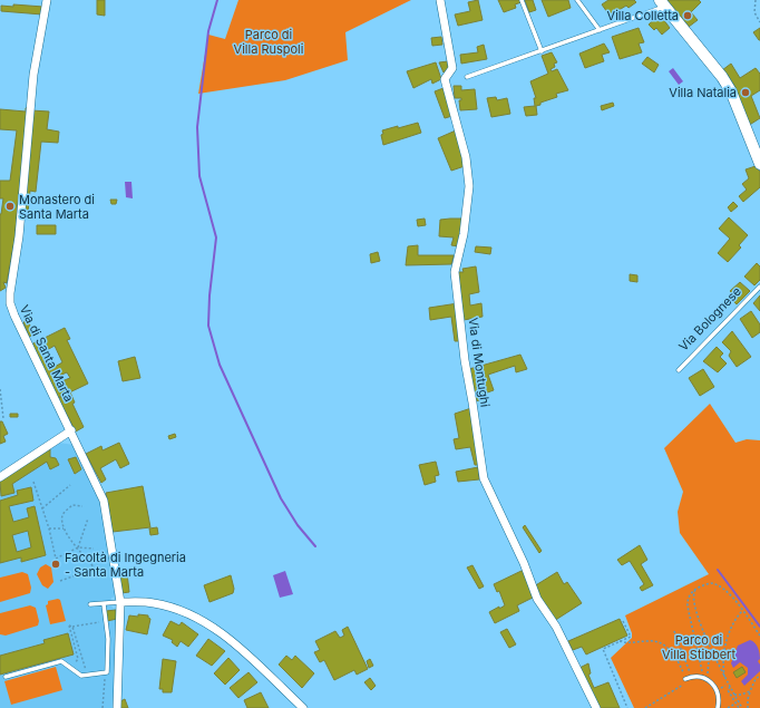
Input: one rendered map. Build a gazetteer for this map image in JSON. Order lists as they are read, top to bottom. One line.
{"streets":{"street":["Via di Santa Marta","Via di Montughi"],"lane":["Via Bolognese"]},"parks":["Parco di Villa Ruspoli","Parco di Villa Stibbert"],"places":["Villa Colletta","Villa Natalia","Monastero di Santa Marta","Facoltà di Ingegneria - Santa Marta"]}
